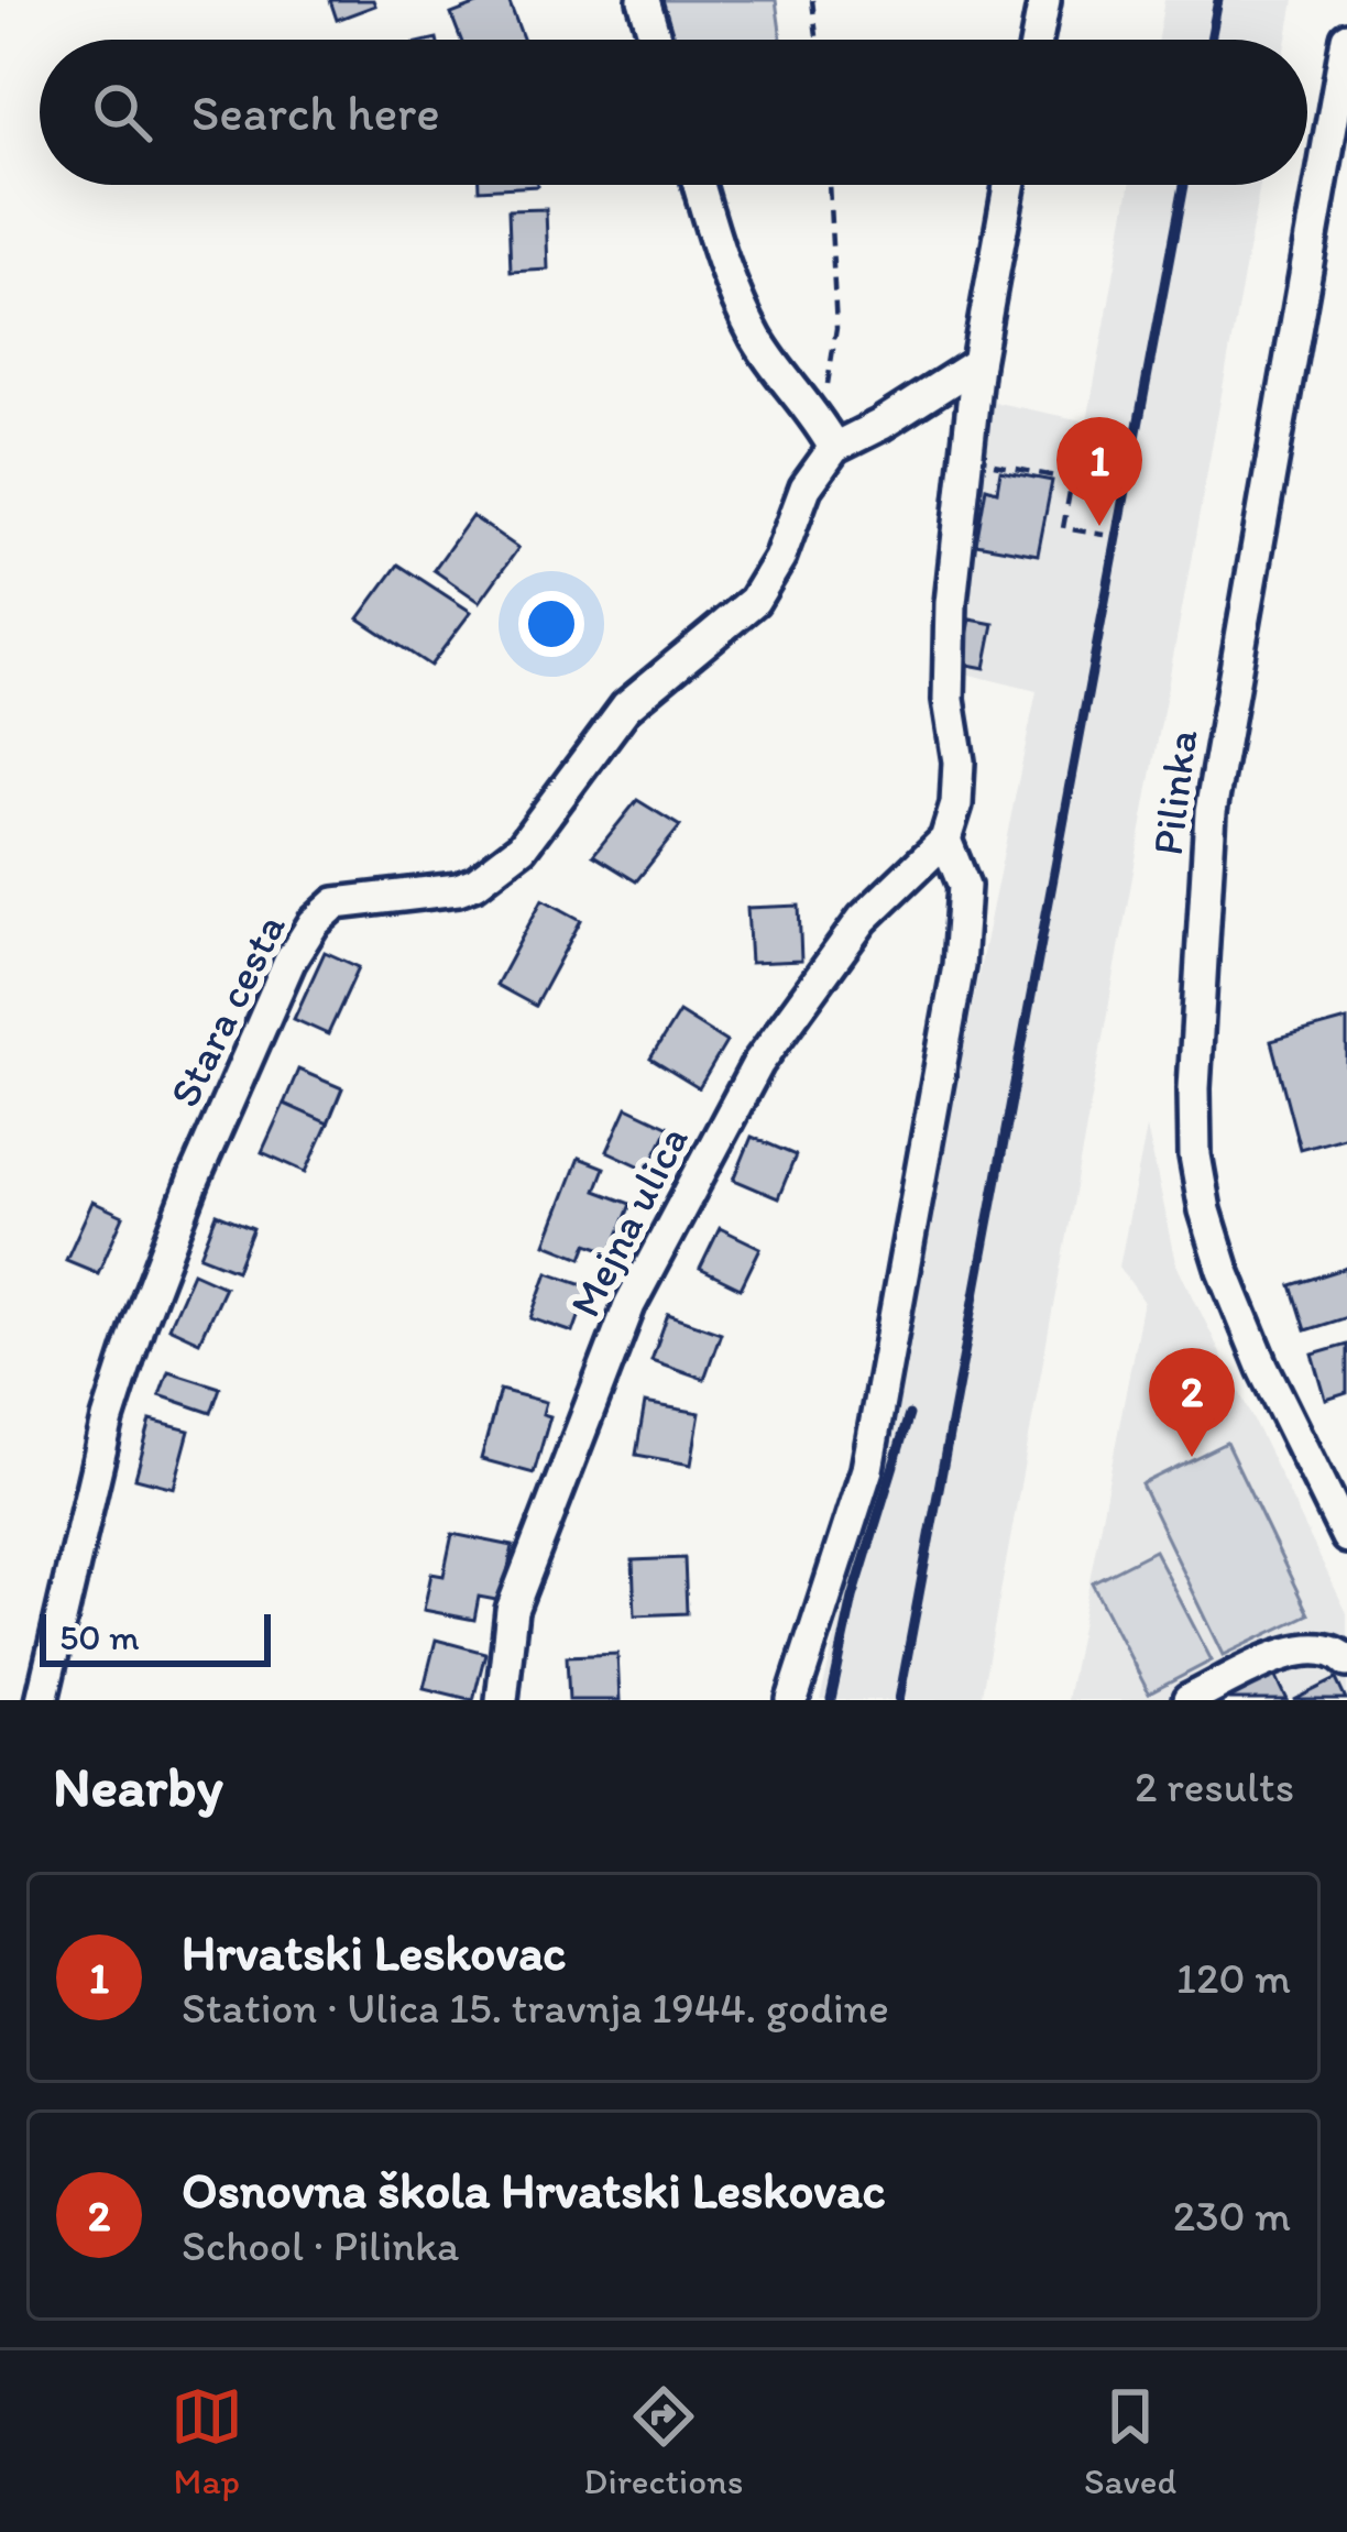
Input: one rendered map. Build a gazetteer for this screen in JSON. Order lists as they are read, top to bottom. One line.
{"streets":{"street":["Pilinka","Stara cesta","Mejna ulica"]},"scale_bar":"50 m","page":{"search":"Search here","pins":["1","2"],"scale":"50 m","heading":["Nearby","2 results"],"list":[{"mark":"1","name":"Hrvatski Leskovac","note":"Station · Ulica 15. travnja 1944. godine","value":"120 m"},{"mark":"2","name":"Osnovna škola Hrvatski Leskovac","note":"School · Pilinka","value":"230 m"}],"nav":["Map","Directions","Saved"]}}
